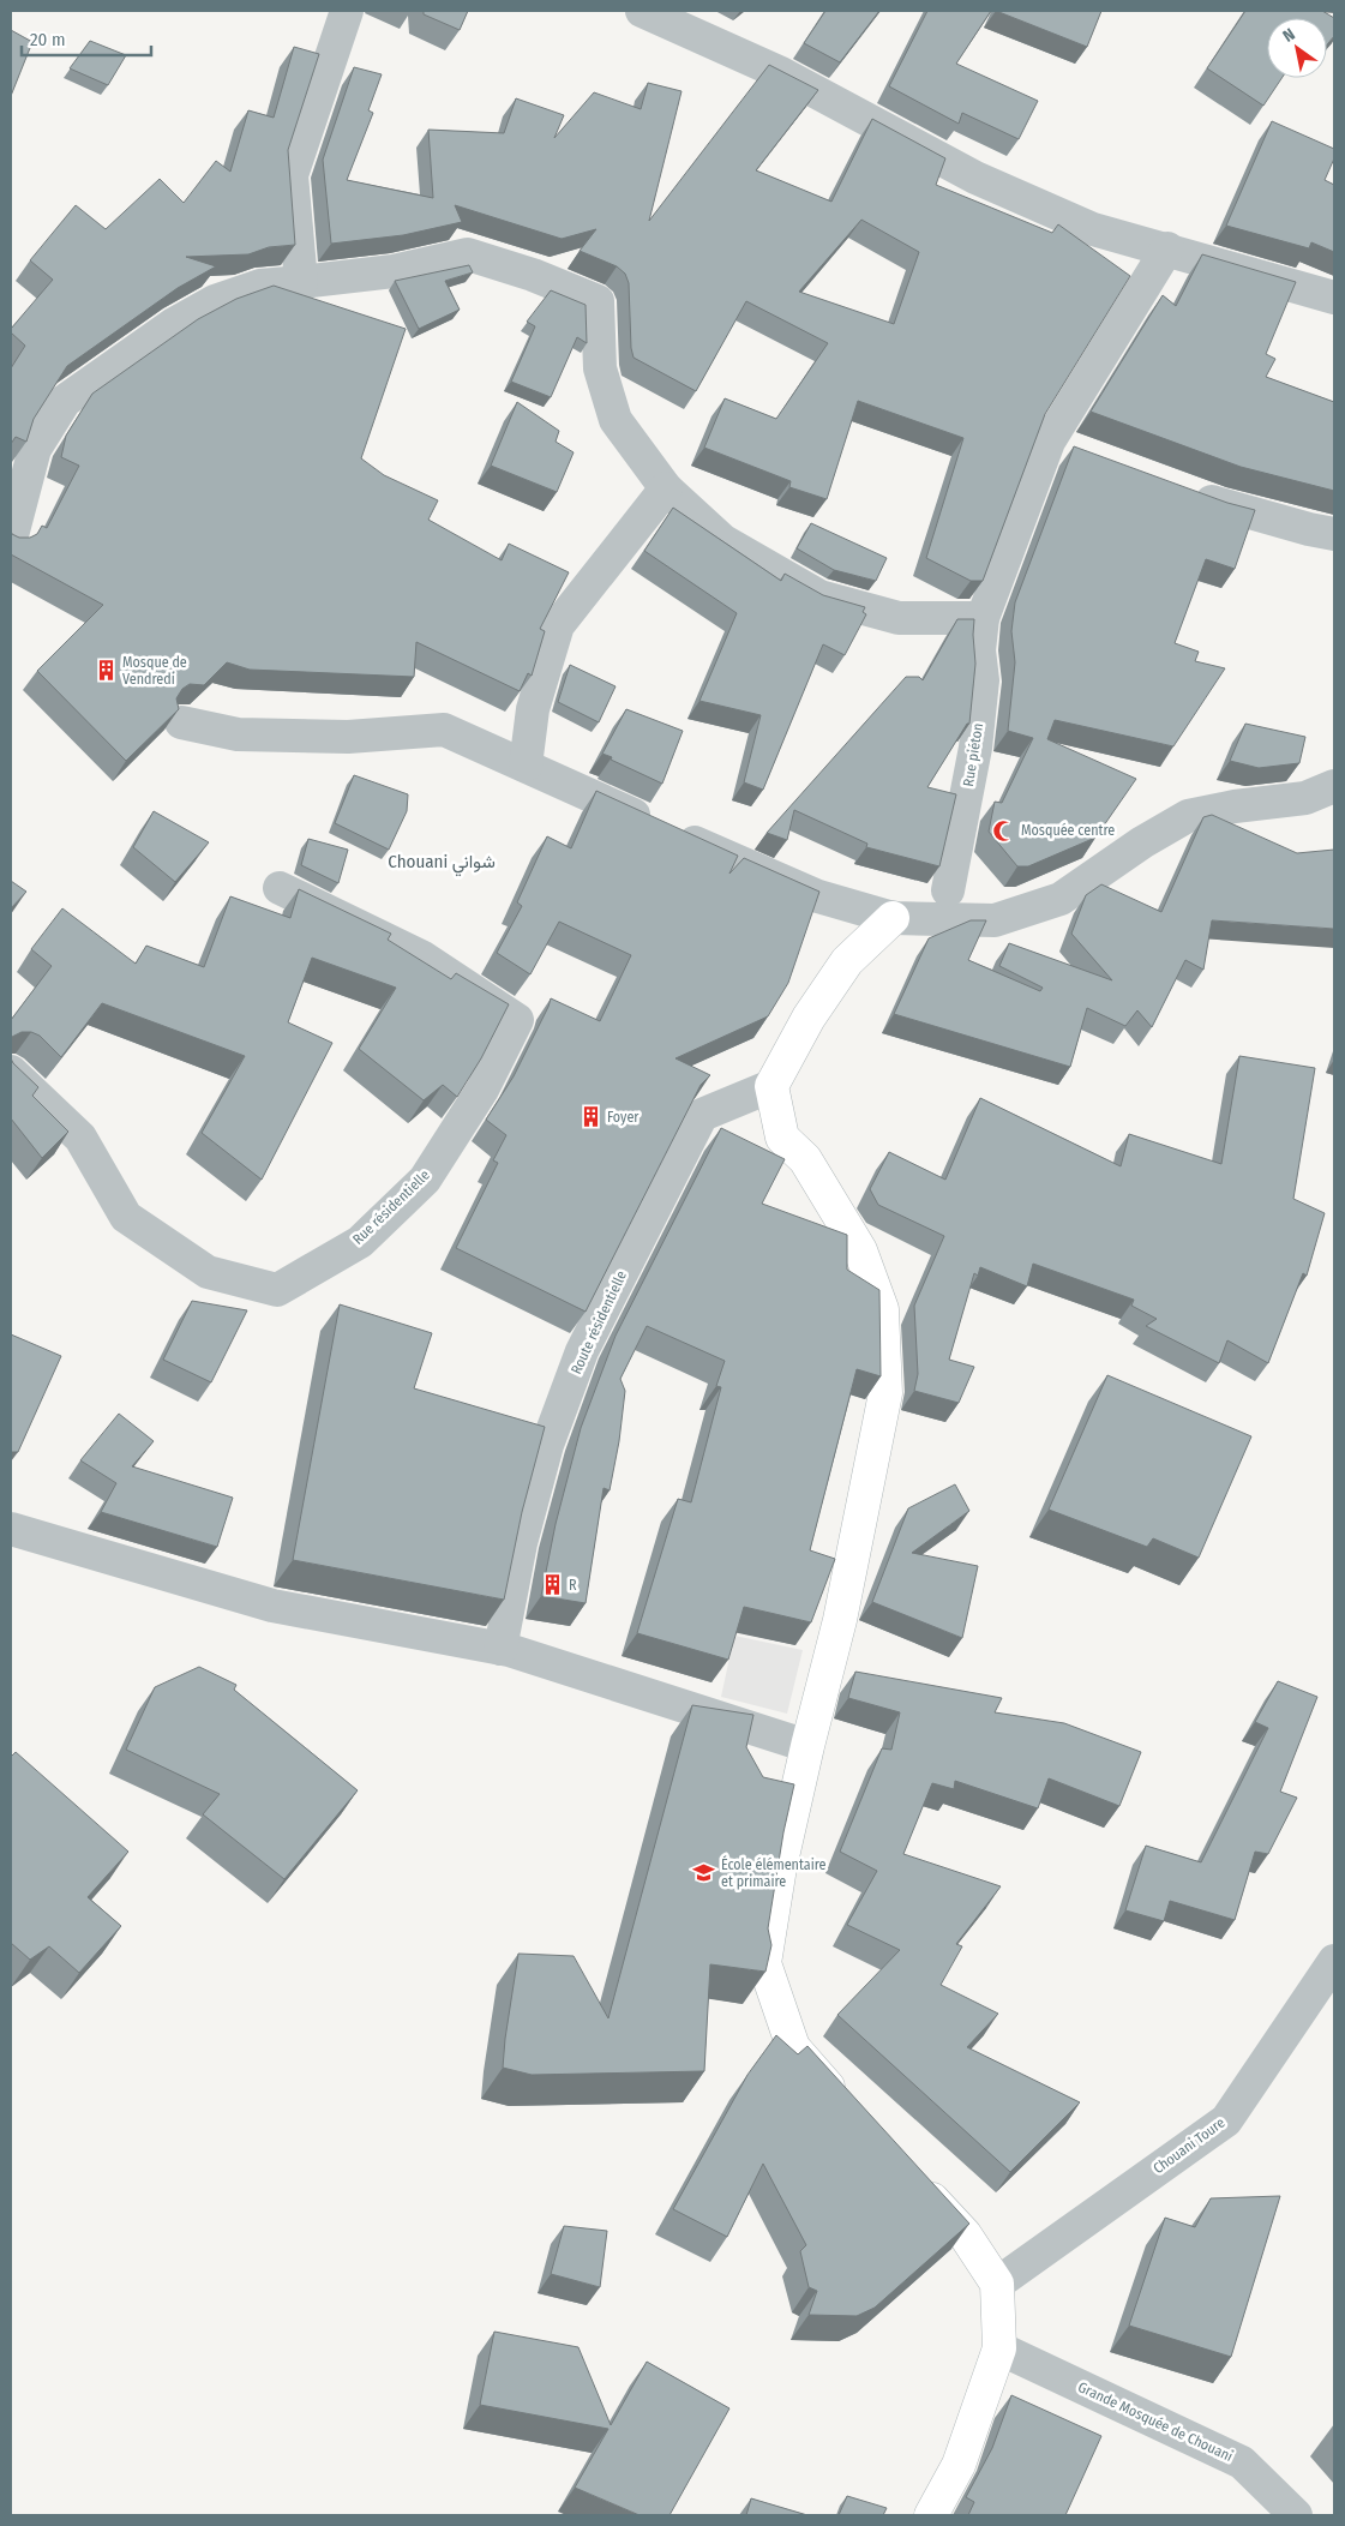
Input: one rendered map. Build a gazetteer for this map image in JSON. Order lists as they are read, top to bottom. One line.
{"streets":{"street":["Rue piéton","Rue résidentielle","Route résidentielle","Chouani Toure","Grande Mosquée de Chouani"]},"districts":["Chouani شواني"],"places":{"building":["Mosque de Vendredi","Foyer","R"],"mosque":["Mosquée centre"],"school or university":["École élémentaire et primaire"]},"scale_bar":"20 m","north":"top left"}
